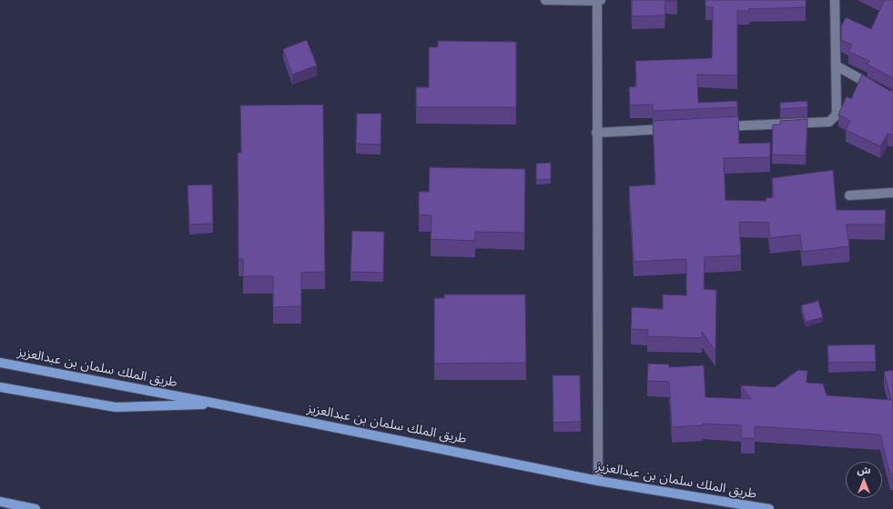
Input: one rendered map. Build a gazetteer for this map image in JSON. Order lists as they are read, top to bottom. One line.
{"streets":{"main road":["طريق الملك سلمان بن عبدالعزيز"]},"north":"top"}
